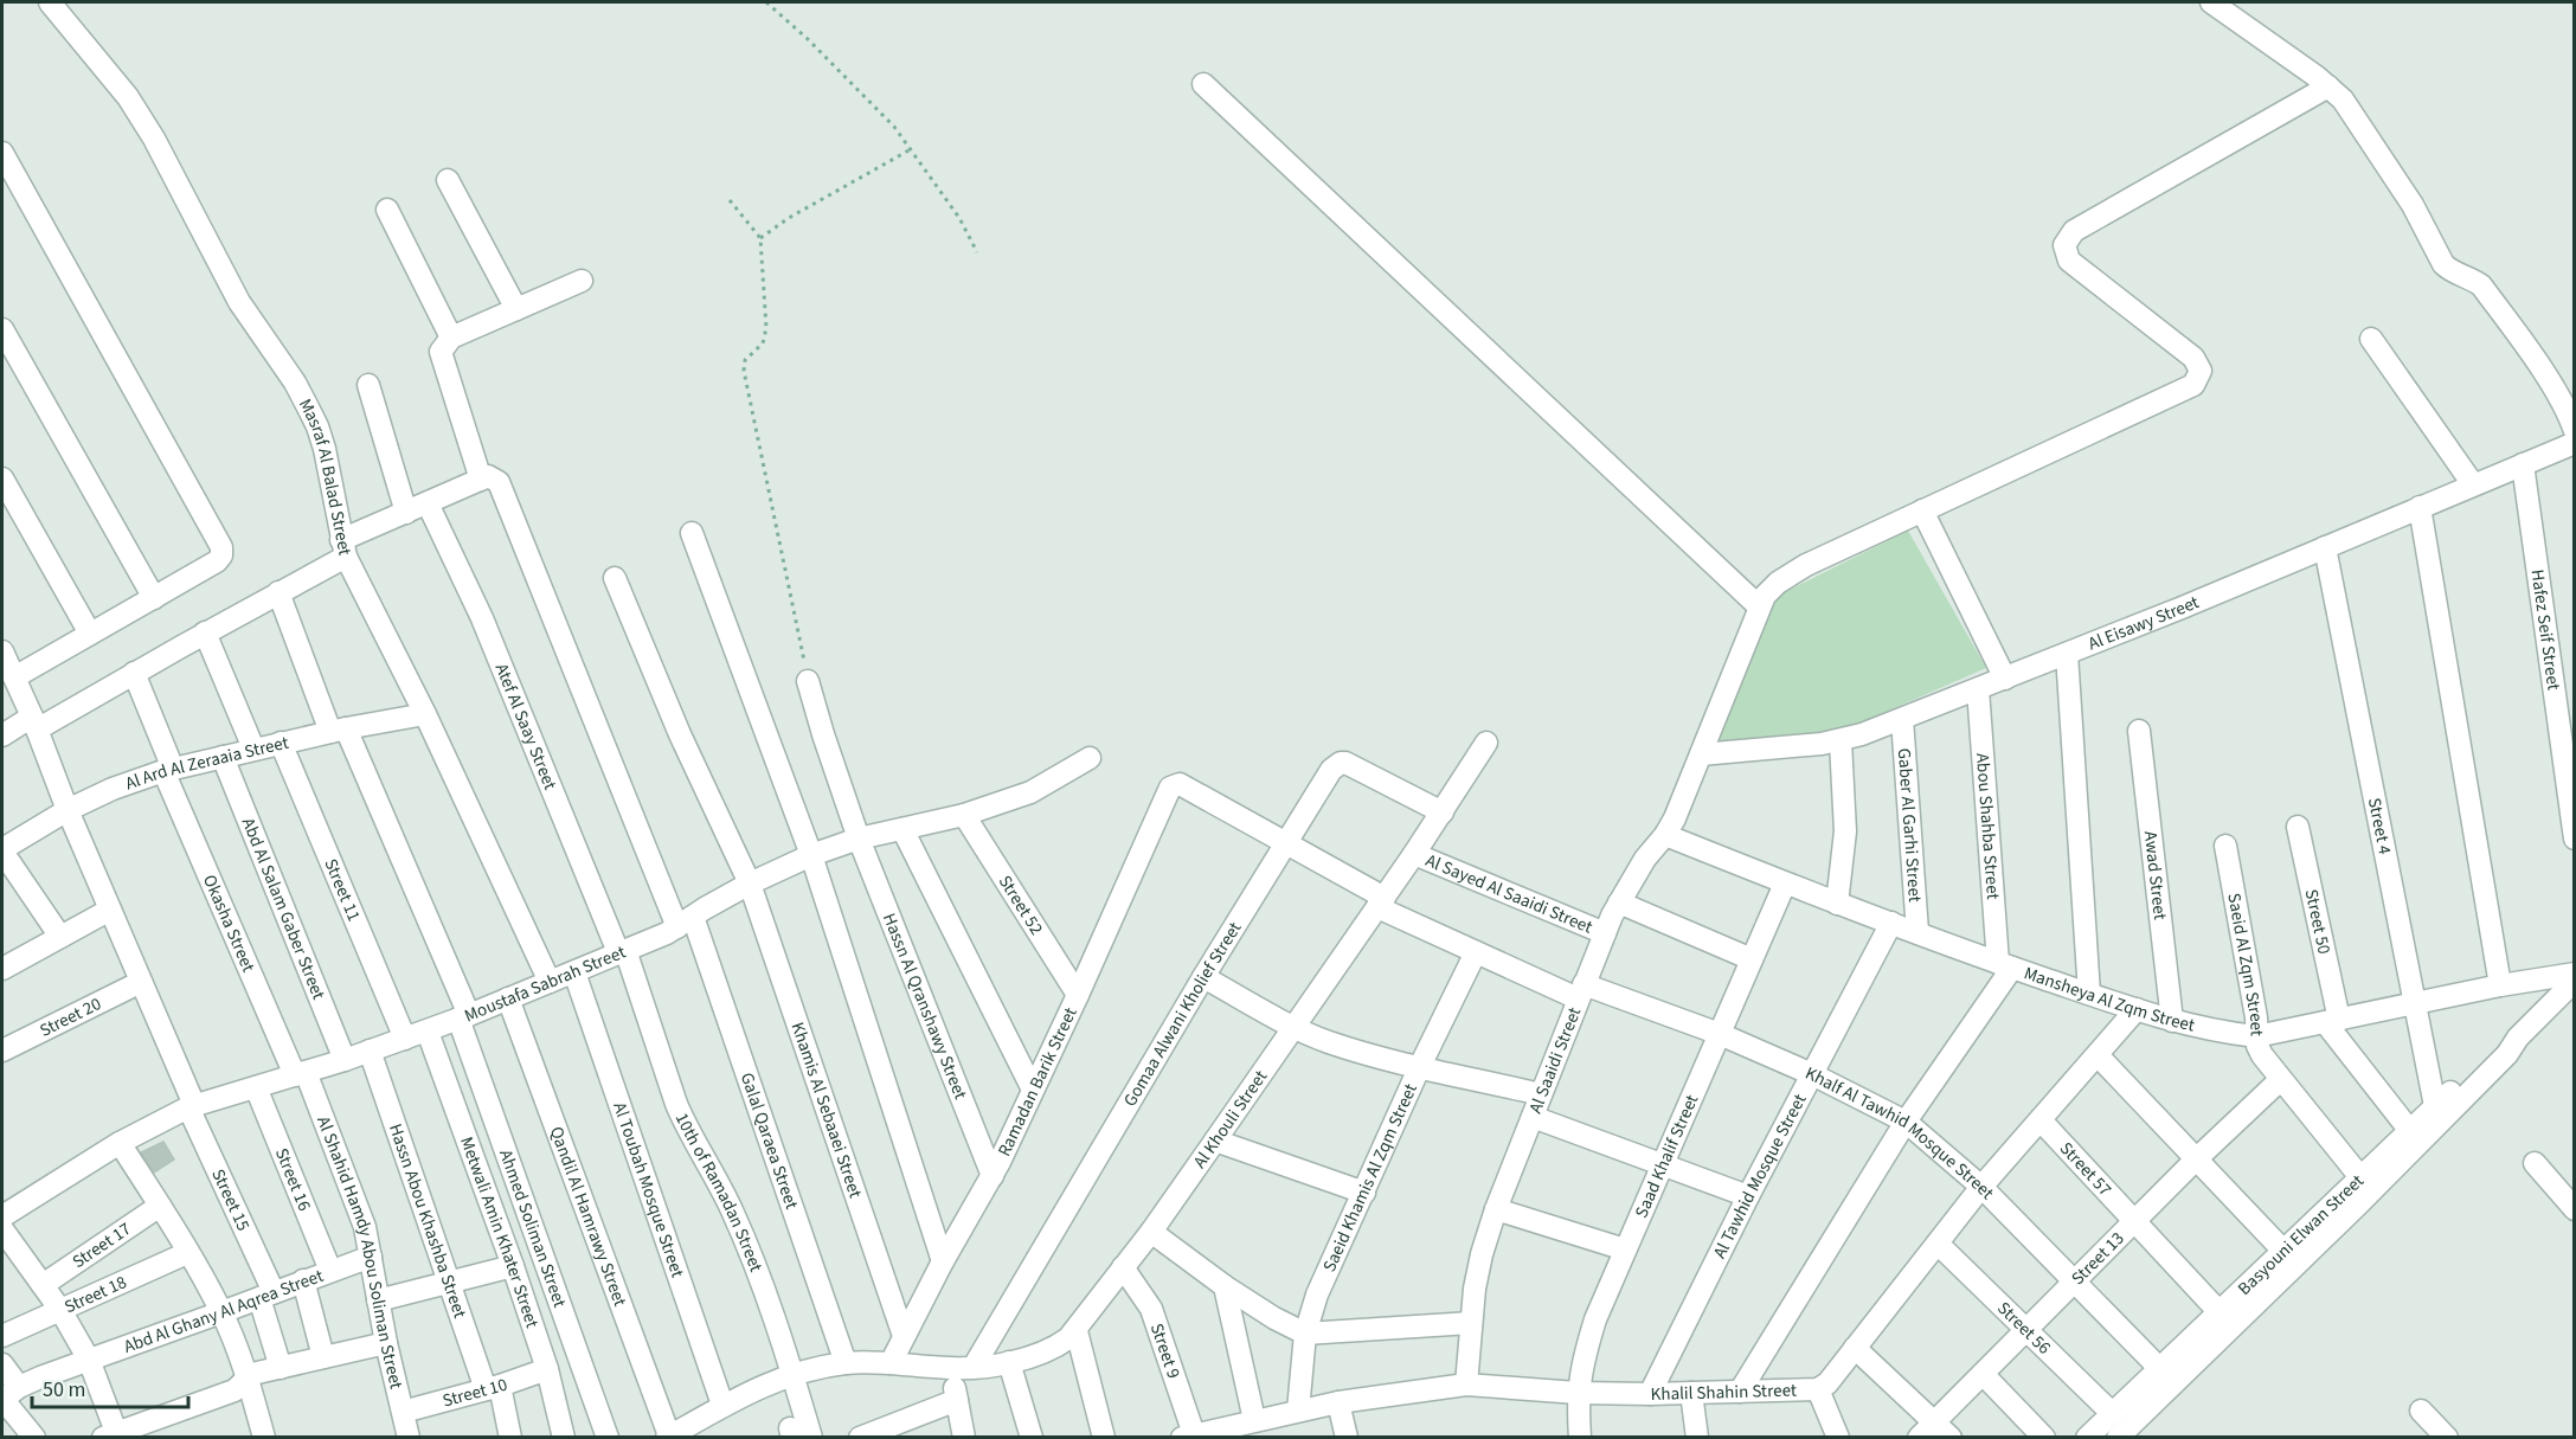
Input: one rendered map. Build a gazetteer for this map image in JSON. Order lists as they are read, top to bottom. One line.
{"streets":{"street":["Masraf Al Balad Street","Al Eisawy Street","Hafez Seif Street","Atef Al Saay Street","Al Ard Al Zeraaia Street","Gaber Al Garhi Street","Abou Shahba Street","Street 4","Awad Street","Street 11","Al Sayed Al Saaidi Street","Street 52","Abd Al Salam Gaber Street","Street 50","Okasha Street","Saeid Al Zqm Street","Moustafa Sabrah Street","Mansheya Al Zqm Street","Hassn Al Qranshawy Street","Gomaa Alwani Kholief Street","Street 20","Al Saaidi Street","Ramadan Barik Street","Khamis Al Sebaaei Street","Al Khouli Street","Khalf Al Tawhid Mosque Street","Galal Qaraea Street","Saad Khalif Street","Street 57","Saeid Khamis Al Zqm Street","Al Tawhid Mosque Street","Street 16","Al Toubah Mosque Street","10th of Ramadan Street","Street 15","Qandil Al Hamrawy Street","Hassn Abou Khashba Street","Ahmed Soliman Street","Metwali Amin Khater Street","Basyouni Elwan Street","Street 17","Al Shahid Hamdy Abou Soliman Street","Street 13","Street 18","Abd Al Ghany Al Aqrea Street","Street 56","Street 9","Street 10","Khalil Shahin Street"]},"crossings":[["Masraf Al Balad Street","Al Ard Al Zeraaia Street"],["Masraf Al Balad Street","Moustafa Sabrah Street"],["Al Eisawy Street","Hafez Seif Street"],["Al Eisawy Street","Gaber Al Garhi Street"],["Al Eisawy Street","Abou Shahba Street"],["Al Eisawy Street","Street 4"],["Al Eisawy Street","Al Saaidi Street"],["Atef Al Saay Street","Moustafa Sabrah Street"],["Atef Al Saay Street","10th of Ramadan Street"],["Al Ard Al Zeraaia Street","Street 11"],["Al Ard Al Zeraaia Street","Abd Al Salam Gaber Street"],["Al Ard Al Zeraaia Street","Okasha Street"],["Al Ard Al Zeraaia Street","Street 15"],["Al Ard Al Zeraaia Street","Ahmed Soliman Street"],["Gaber Al Garhi Street","Mansheya Al Zqm Street"],["Abou Shahba Street","Mansheya Al Zqm Street"],["Street 4","Mansheya Al Zqm Street"],["Street 4","Basyouni Elwan Street"],["Awad Street","Mansheya Al Zqm Street"],["Street 11","Moustafa Sabrah Street"],["Al Sayed Al Saaidi Street","Al Saaidi Street"],["Al Sayed Al Saaidi Street","Al Khouli Street"],["Street 52","Moustafa Sabrah Street"],["Street 52","Ramadan Barik Street"],["Abd Al Salam Gaber Street","Moustafa Sabrah Street"],["Street 50","Mansheya Al Zqm Street"],["Okasha Street","Moustafa Sabrah Street"],["Okasha Street","Al Shahid Hamdy Abou Soliman Street"],["Saeid Al Zqm Street","Mansheya Al Zqm Street"],["Saeid Al Zqm Street","Basyouni Elwan Street"],["Saeid Al Zqm Street","Street 13"],["Moustafa Sabrah Street","Hassn Al Qranshawy Street"],["Moustafa Sabrah Street","Khamis Al Sebaaei Street"],["Moustafa Sabrah Street","Galal Qaraea Street"],["Moustafa Sabrah Street","Street 16"],["Moustafa Sabrah Street","Al Toubah Mosque Street"],["Moustafa Sabrah Street","10th of Ramadan Street"],["Moustafa Sabrah Street","Street 15"],["Moustafa Sabrah Street","Qandil Al Hamrawy Street"],["Moustafa Sabrah Street","Hassn Abou Khashba Street"],["Moustafa Sabrah Street","Ahmed Soliman Street"],["Moustafa Sabrah Street","Metwali Amin Khater Street"],["Moustafa Sabrah Street","Al Shahid Hamdy Abou Soliman Street"],["Mansheya Al Zqm Street","Al Saaidi Street"],["Mansheya Al Zqm Street","Saad Khalif Street"],["Mansheya Al Zqm Street","Al Tawhid Mosque Street"],["Mansheya Al Zqm Street","Khalil Shahin Street"],["Hassn Al Qranshawy Street","Ramadan Barik Street"],["Gomaa Alwani Kholief Street","Al Khouli Street"],["Gomaa Alwani Kholief Street","Khalf Al Tawhid Mosque Street"],["Street 20","Street 15"],["Al Saaidi Street","Khalf Al Tawhid Mosque Street"],["Al Saaidi Street","Khalil Shahin Street"],["Ramadan Barik Street","Khamis Al Sebaaei Street"],["Ramadan Barik Street","Al Khouli Street"],["Ramadan Barik Street","Khalf Al Tawhid Mosque Street"],["Al Khouli Street","Khalf Al Tawhid Mosque Street"],["Al Khouli Street","Galal Qaraea Street"],["Al Khouli Street","Al Toubah Mosque Street"],["Al Khouli Street","10th of Ramadan Street"],["Al Khouli Street","Qandil Al Hamrawy Street"],["Al Khouli Street","Street 9"],["Khalf Al Tawhid Mosque Street","Saad Khalif Street"],["Khalf Al Tawhid Mosque Street","Saeid Khamis Al Zqm Street"],["Khalf Al Tawhid Mosque Street","Al Tawhid Mosque Street"],["Khalf Al Tawhid Mosque Street","Basyouni Elwan Street"],["Khalf Al Tawhid Mosque Street","Street 13"],["Khalf Al Tawhid Mosque Street","Khalil Shahin Street"],["Saad Khalif Street","Khalil Shahin Street"],["Street 57","Basyouni Elwan Street"],["Street 57","Street 13"],["Street 57","Khalil Shahin Street"],["Saeid Khamis Al Zqm Street","Khalil Shahin Street"],["Al Tawhid Mosque Street","Khalil Shahin Street"],["Street 16","Abd Al Ghany Al Aqrea Street"],["Street 15","Abd Al Ghany Al Aqrea Street"],["Hassn Abou Khashba Street","Street 10"],["Metwali Amin Khater Street","Street 10"],["Basyouni Elwan Street","Street 56"],["Al Shahid Hamdy Abou Soliman Street","Abd Al Ghany Al Aqrea Street"],["Al Shahid Hamdy Abou Soliman Street","Street 10"],["Street 13","Street 56"],["Street 56","Khalil Shahin Street"],["Street 9","Khalil Shahin Street"]],"scale_bar":"50 m"}
